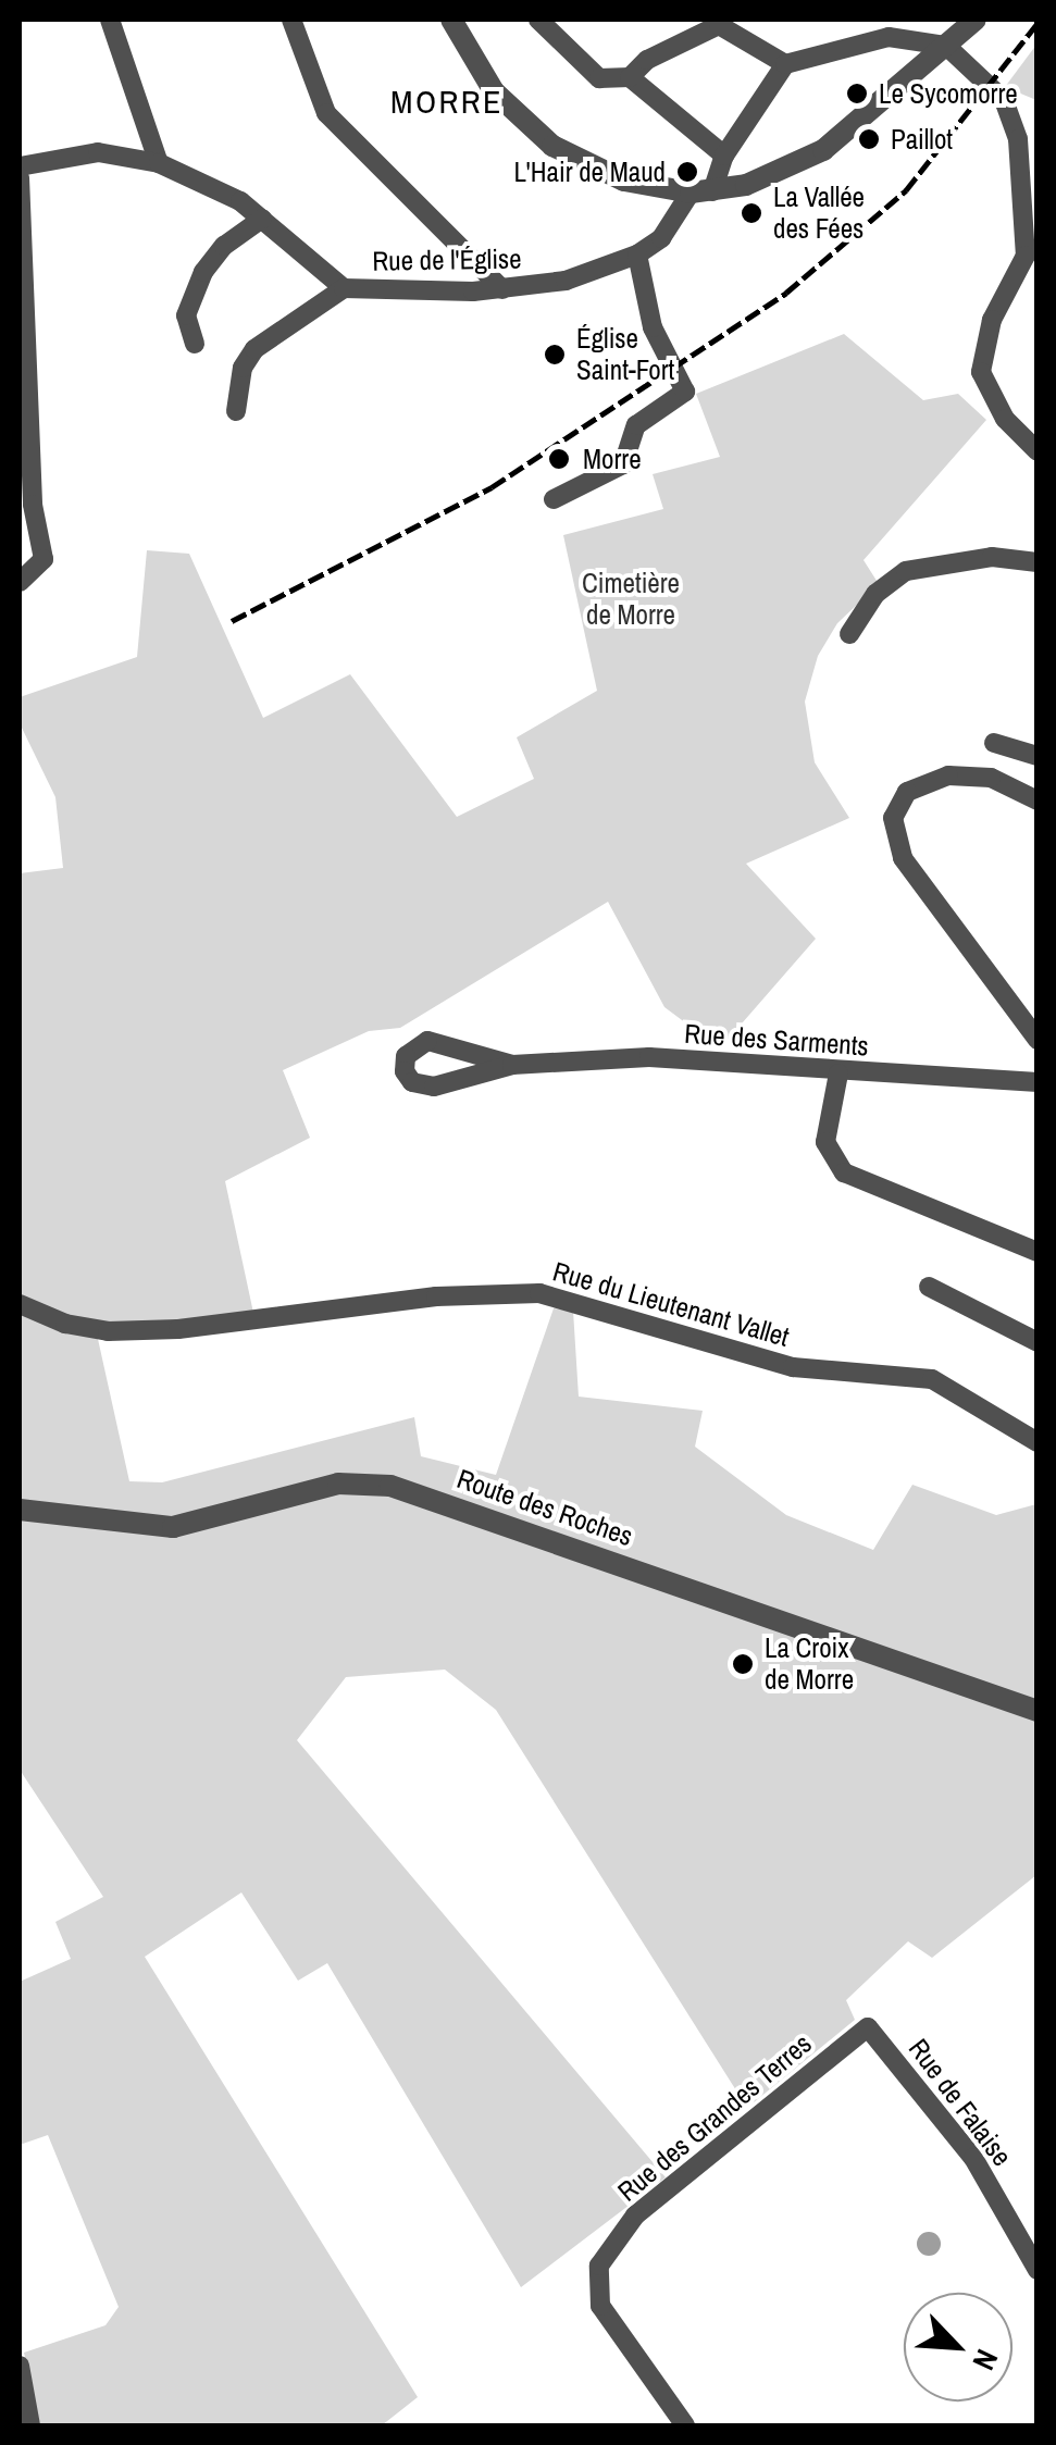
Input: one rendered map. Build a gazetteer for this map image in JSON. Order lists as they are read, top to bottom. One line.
{"streets":{"street":["Rue de l'Église","Rue des Sarments","Rue du Lieutenant Vallet","Route des Roches","Rue de Falaise","Rue des Grandes Terres"]},"crossings":[["Rue de Falaise","Rue des Grandes Terres"]],"districts":["MORRE"],"parks":["Cimetière de Morre"],"places":["Le Sycomorre","Paillot","L'Hair de Maud","La Vallée des Fées","Église Saint-Fort","Morre","La Croix de Morre"],"north":"bottom right"}
